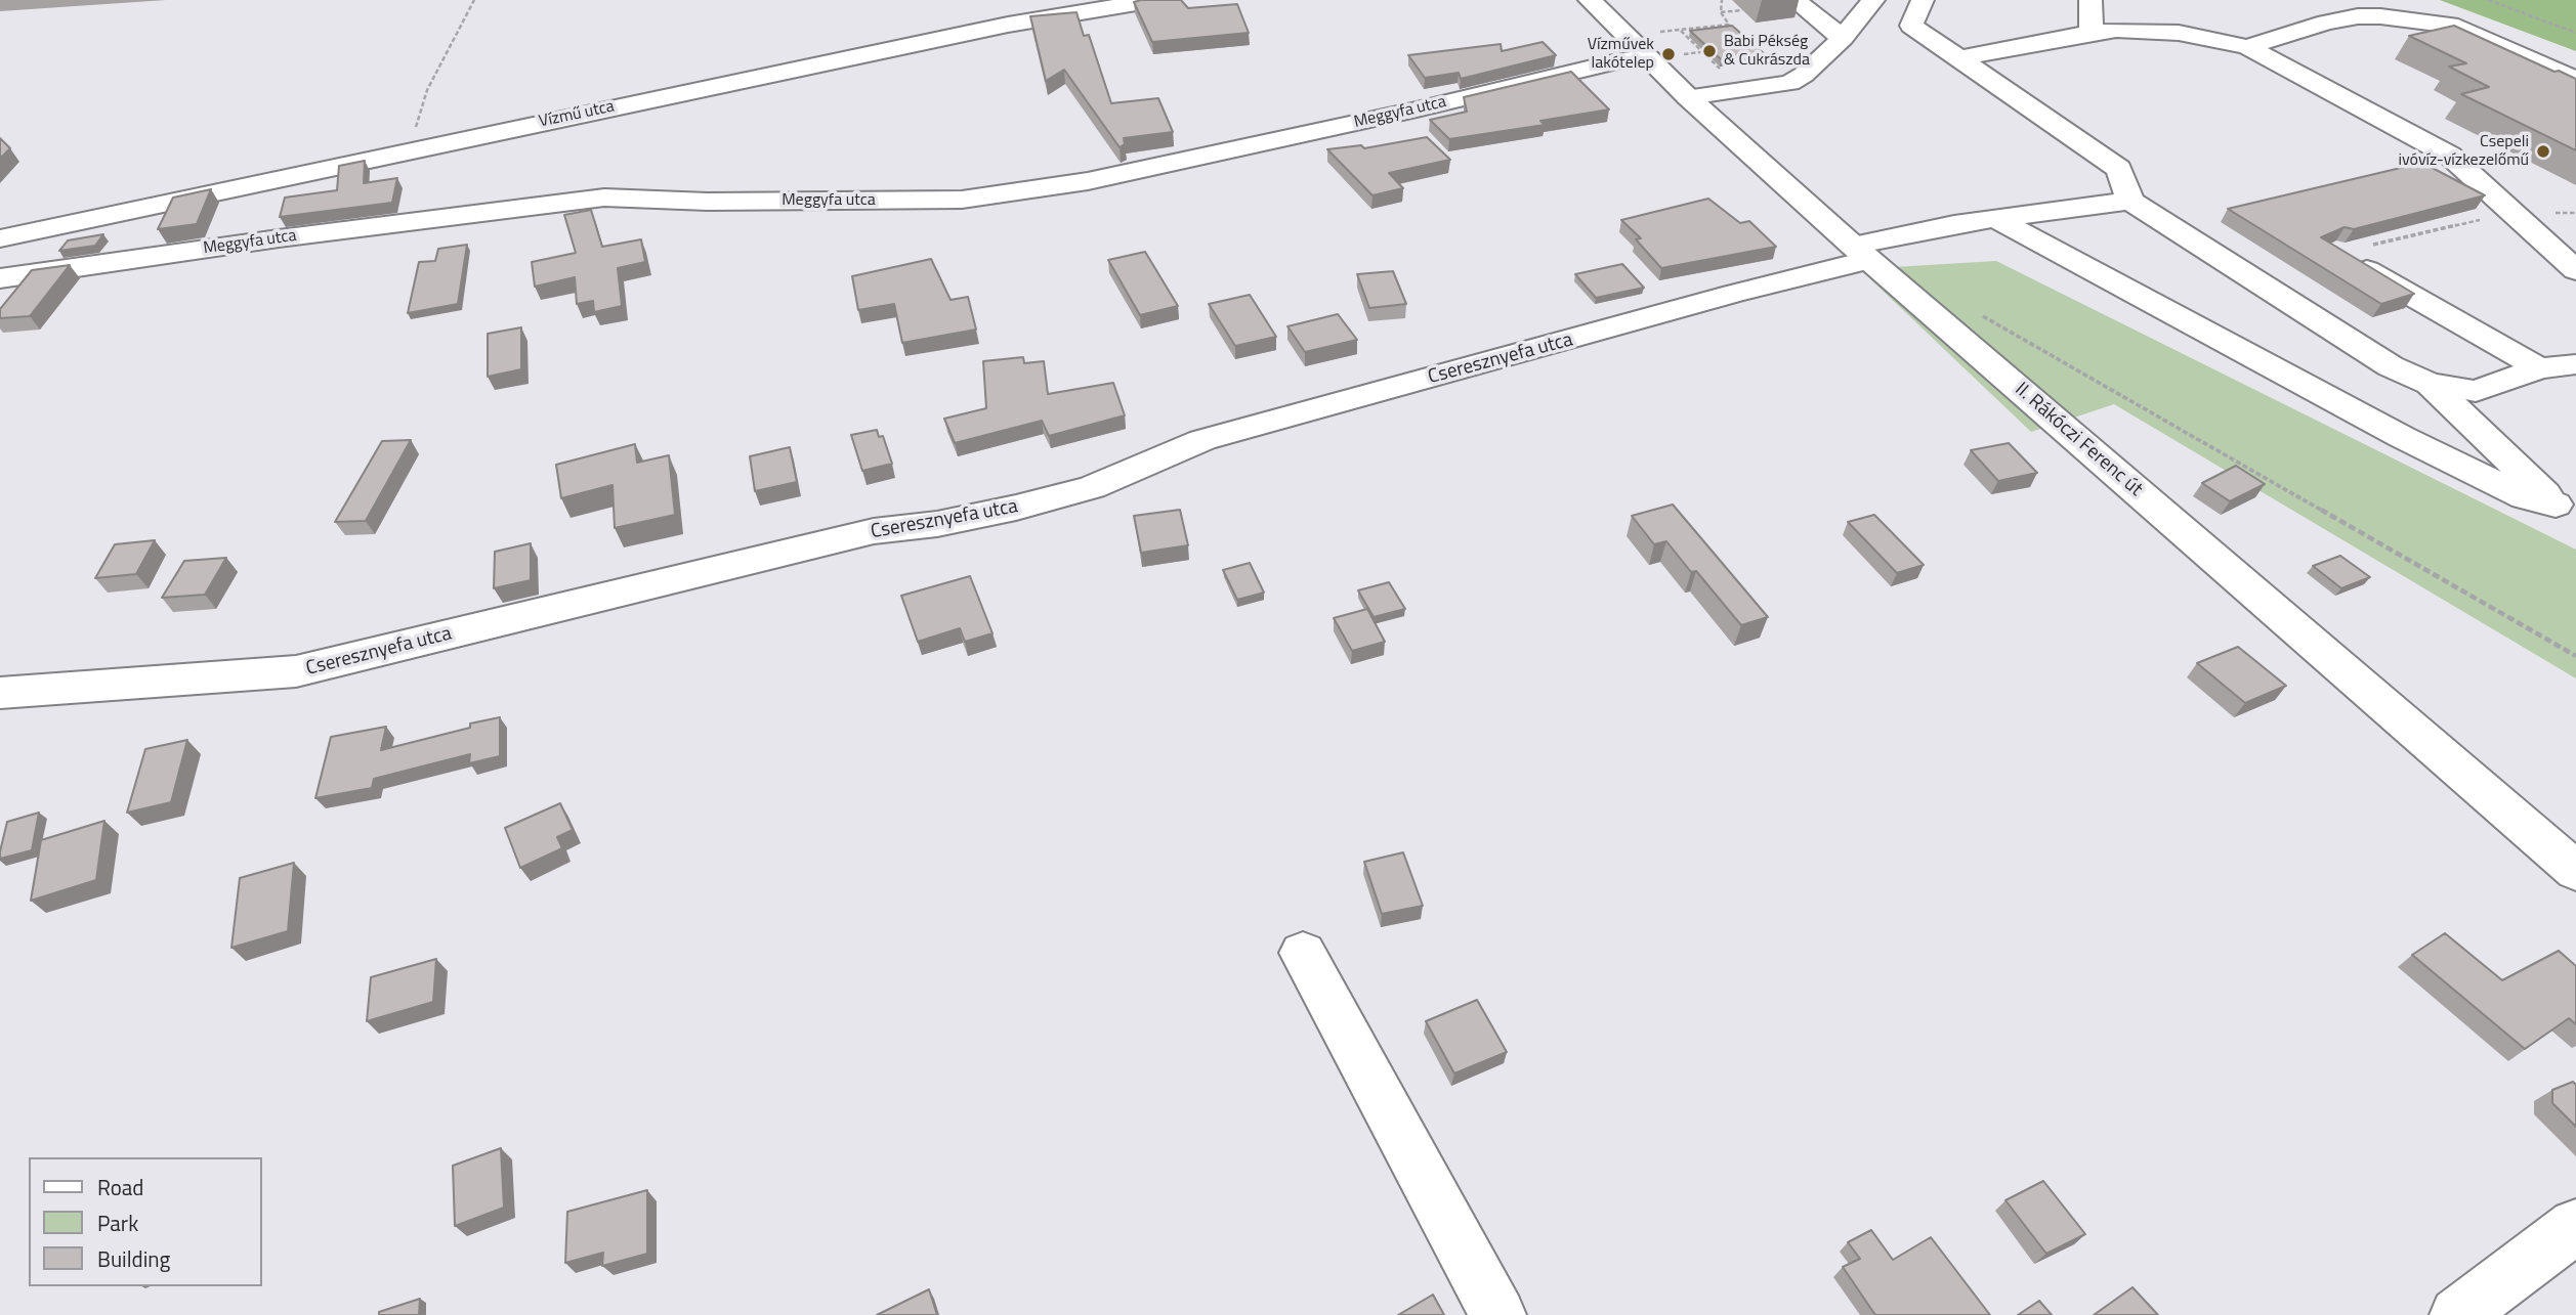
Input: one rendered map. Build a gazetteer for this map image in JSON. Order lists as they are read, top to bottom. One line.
{"streets":{"street":["Meggyfa utca","Vízmű utca","Cseresznyefa utca","II. Rákóczi Ferenc út"]},"crossings":[["Meggyfa utca","II. Rákóczi Ferenc út"],["Cseresznyefa utca","II. Rákóczi Ferenc út"]],"places":["Babi Pékség & Cukrászda","Vízművek lakótelep","Csepeli ivóvíz-vízkezelőmű"],"legend":["Road","Park","Building"]}
